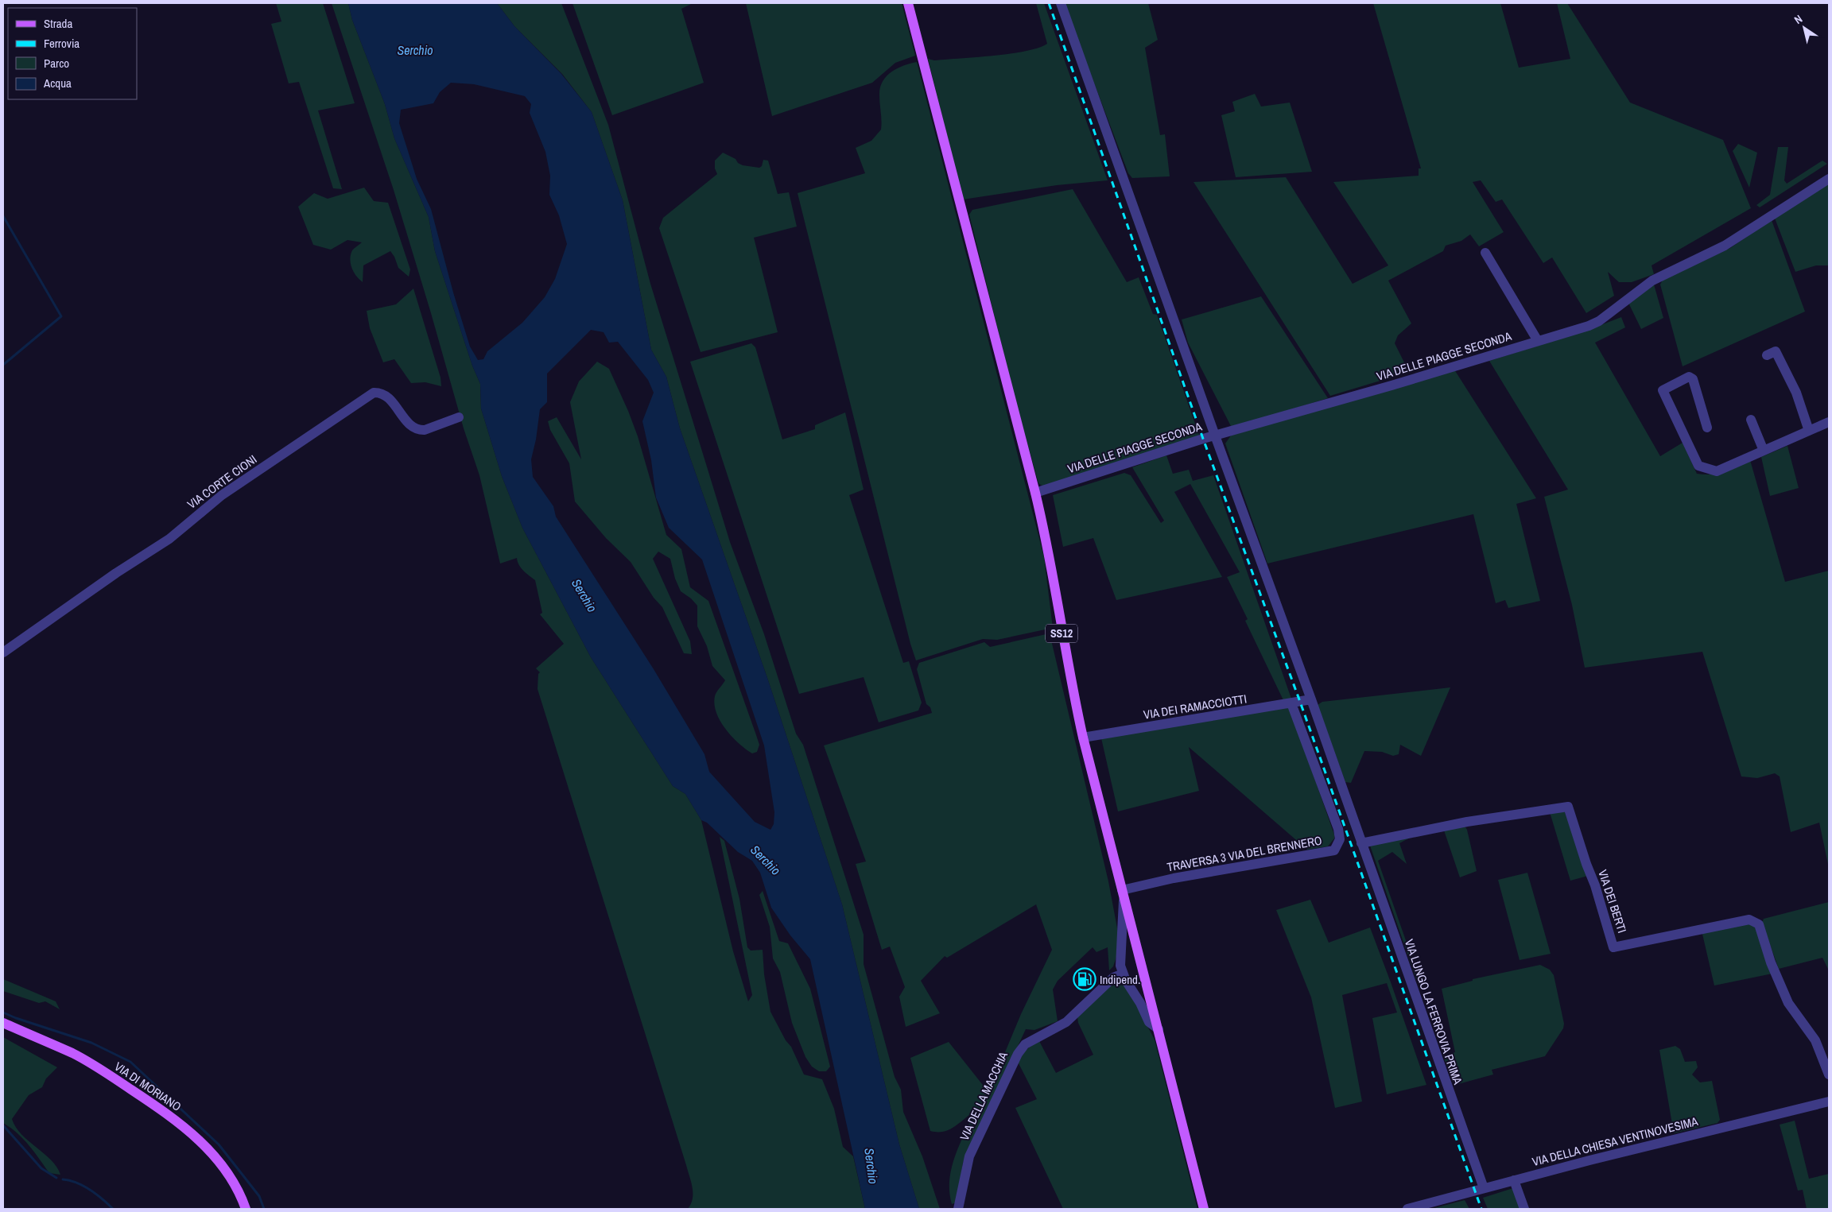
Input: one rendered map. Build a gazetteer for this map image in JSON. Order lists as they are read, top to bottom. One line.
{"streets":{"main road":["SS12","VIA DI MORIANO"],"street":["VIA DELLE PIAGGE SECONDA","VIA CORTE CIONI","VIA DEI RAMACCIOTTI","TRAVERSA 3 VIA DEL BRENNERO","VIA DEI BERTI","VIA LUNGO LA FERROVIA PRIMA","VIA DELLA MACCHIA","VIA DELLA CHIESA VENTINOVESIMA"]},"crossings":[["VIA DELLE PIAGGE SECONDA","SS12"],["VIA DELLE PIAGGE SECONDA","VIA LUNGO LA FERROVIA PRIMA"],["SS12","VIA DEI RAMACCIOTTI"],["SS12","TRAVERSA 3 VIA DEL BRENNERO"],["VIA DEI RAMACCIOTTI","TRAVERSA 3 VIA DEL BRENNERO"],["VIA DEI RAMACCIOTTI","VIA LUNGO LA FERROVIA PRIMA"],["VIA DEI BERTI","VIA LUNGO LA FERROVIA PRIMA"],["VIA LUNGO LA FERROVIA PRIMA","VIA DELLA CHIESA VENTINOVESIMA"]],"water":["Serchio"],"places":{"fuel station":["Indipend."]},"legend":["Strada","Ferrovia","Parco","Acqua"],"north":"top left"}
